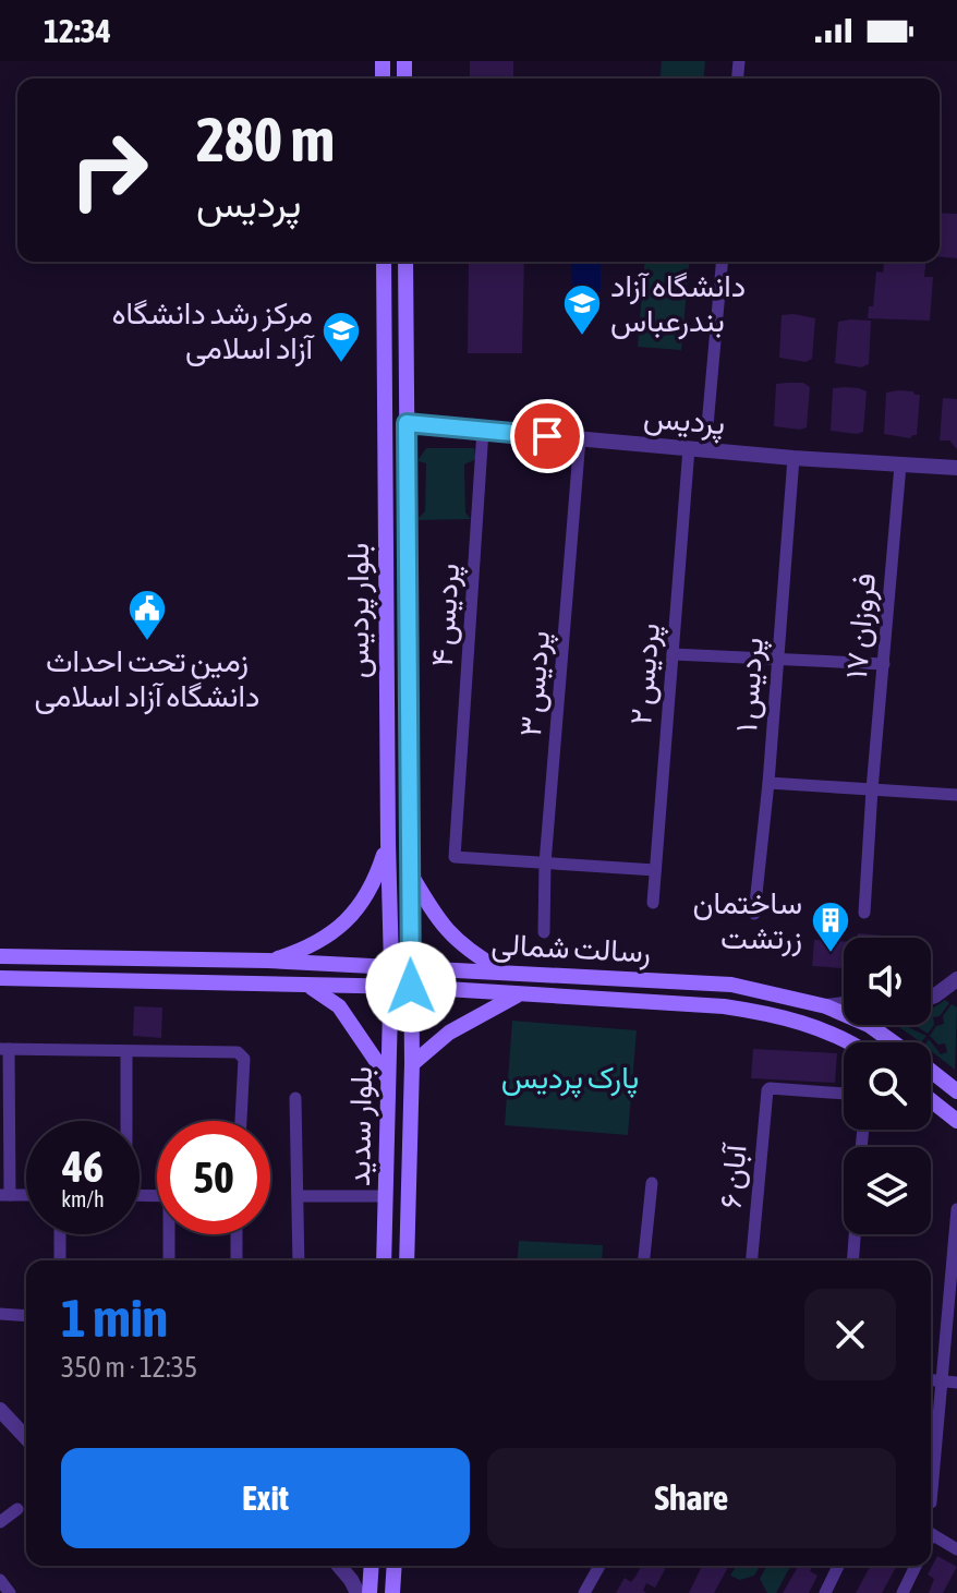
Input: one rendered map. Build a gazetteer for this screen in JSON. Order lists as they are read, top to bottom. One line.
{"streets":{"main road":["بلوار پردیس","رسالت شمالی","بلوار سدید"],"street":["پردیس","پردیس ۴","فروزان ۱۷","پردیس ۲","پردیس ۳","پردیس ۱","آبان ۶"]},"crossings":[["پردیس","بلوار پردیس"],["پردیس","پردیس ۴"],["پردیس","فروزان ۱۷"],["پردیس","پردیس ۲"],["پردیس","پردیس ۳"],["پردیس","پردیس ۱"],["بلوار پردیس","رسالت شمالی"],["بلوار پردیس","بلوار سدید"],["پردیس ۴","پردیس ۳"],["رسالت شمالی","بلوار سدید"]],"parks":["پارک پردیس"],"places":{"school or university":["دانشگاه آزاد بندرعباس","مرکز رشد دانشگاه آزاد اسلامی"],"public building":["زمین تحت احداث دانشگاه آزاد اسلامی"],"building":["ساختمان زرتشت"]},"page":{"status":"12:34","turn":["280 m","پردیس"],"speed":"46 km/h","limit":"50","heading":["1 min","350 m · 12:35"],"buttons":["Exit","Share"]}}
